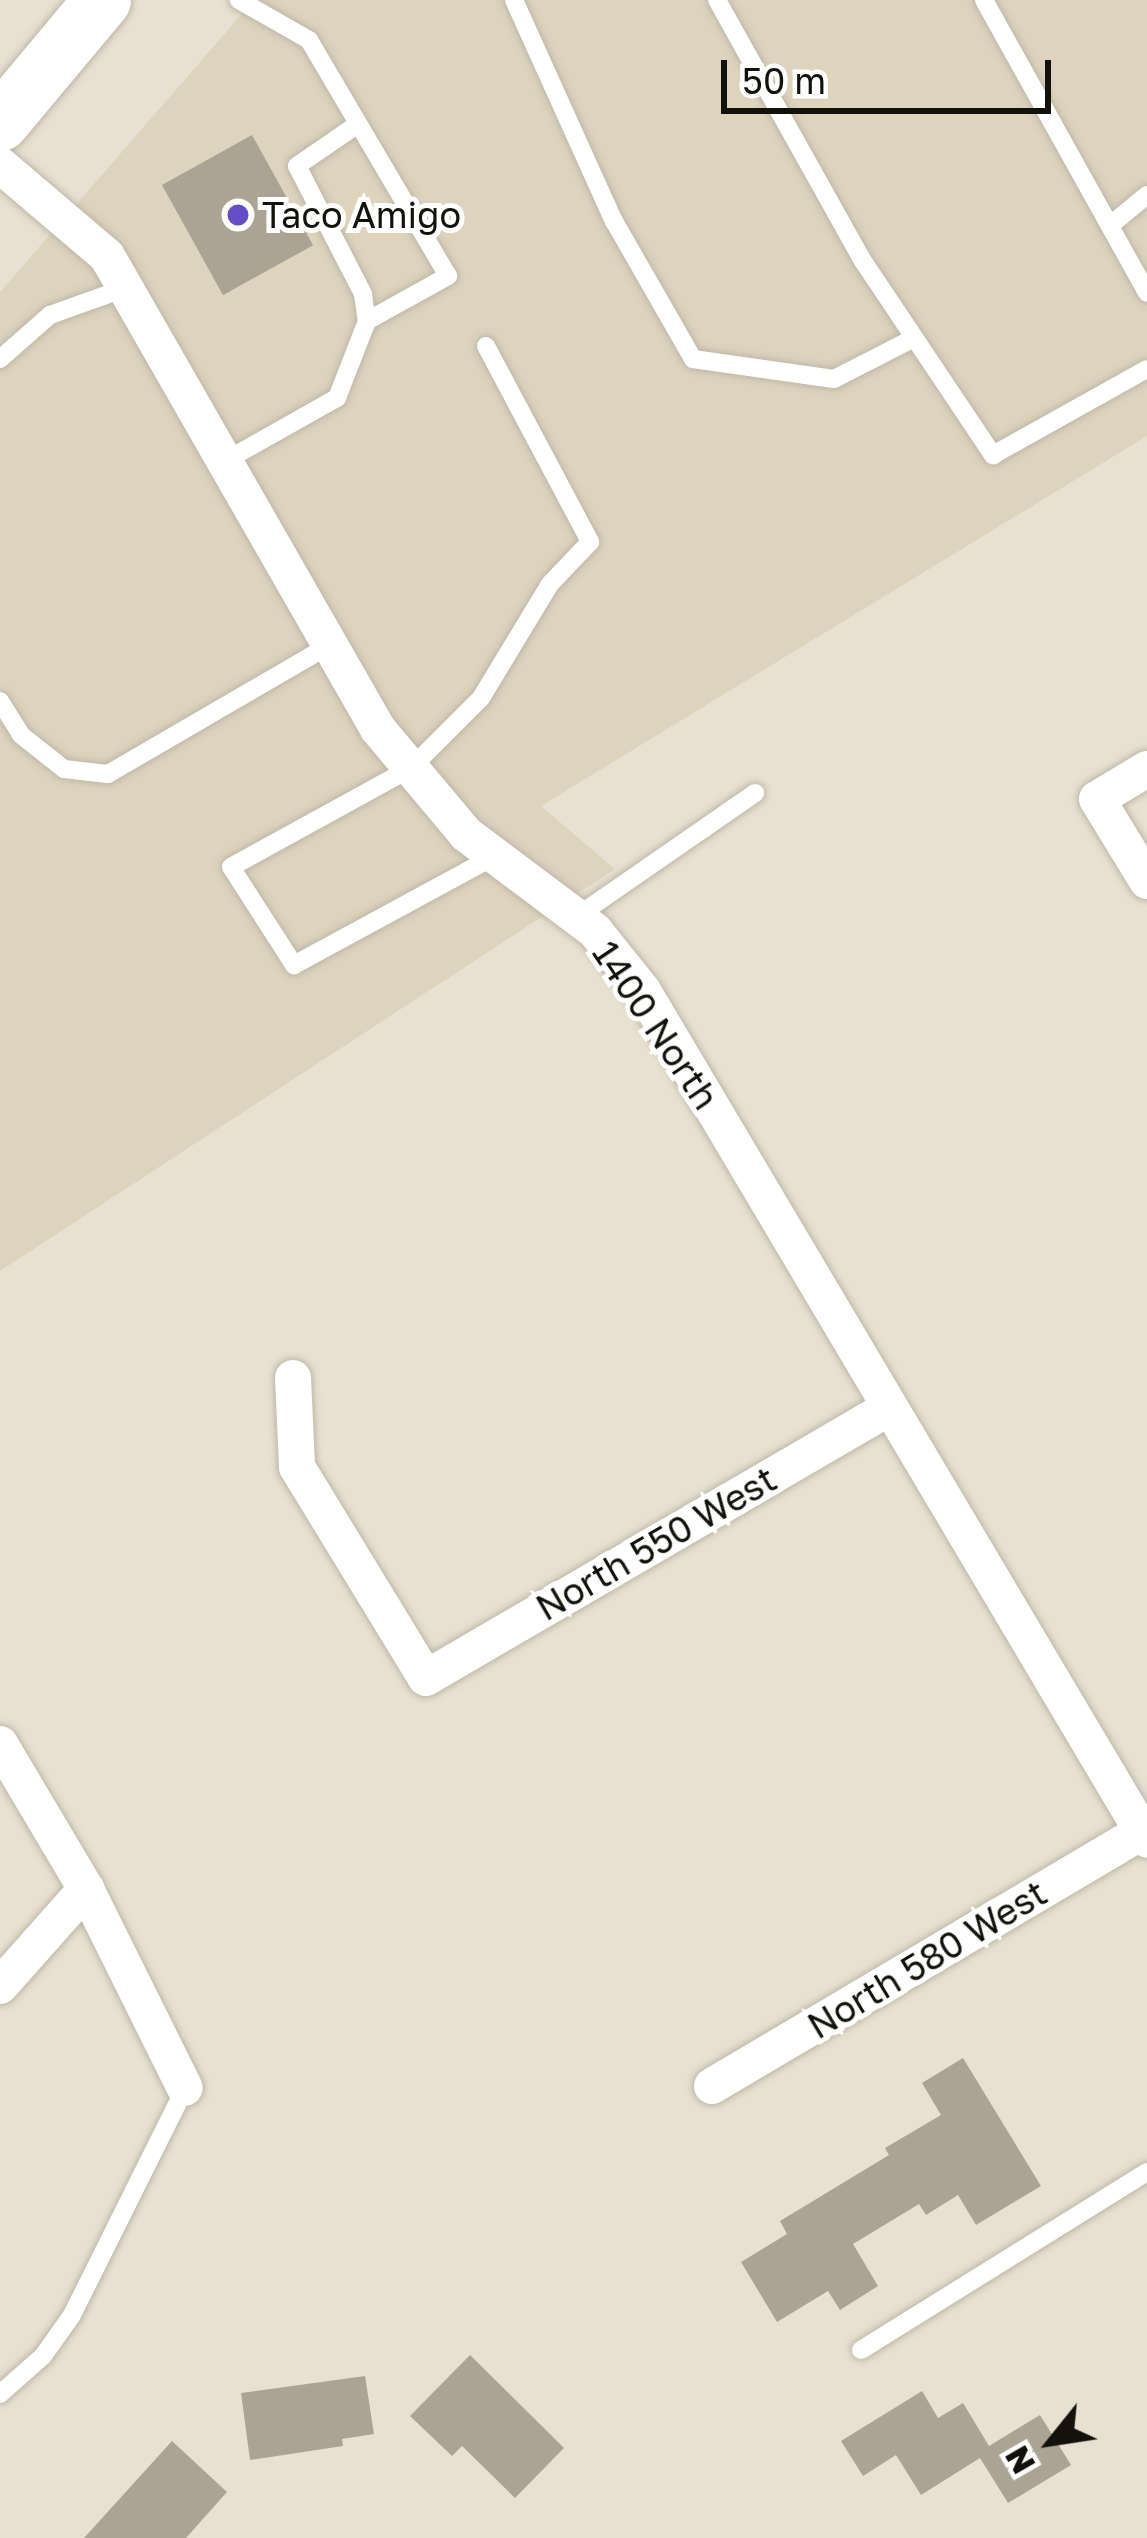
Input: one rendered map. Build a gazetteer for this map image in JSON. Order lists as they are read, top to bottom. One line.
{"streets":{"street":["1400 North","North 550 West","North 580 West"]},"crossings":[["1400 North","North 550 West"],["1400 North","North 580 West"]],"places":["Taco Amigo"],"scale_bar":"50 m","north":"bottom left"}
